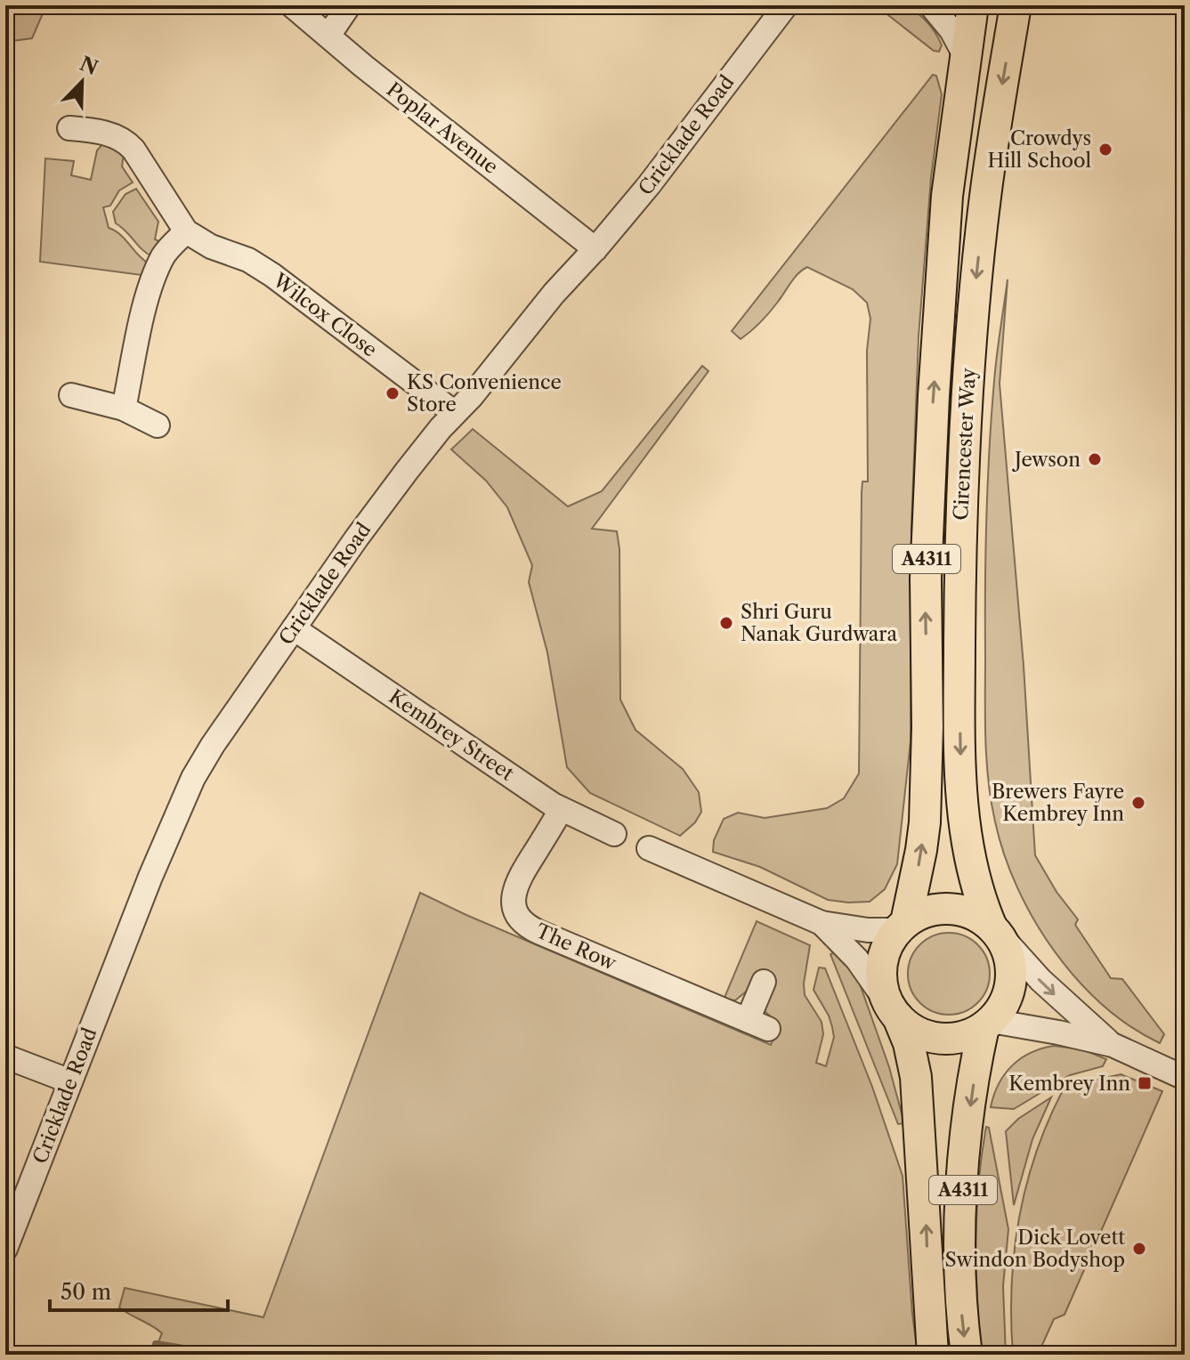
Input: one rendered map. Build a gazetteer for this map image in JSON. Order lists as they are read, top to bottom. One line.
{"streets":{"main road":["Cirencester Way","A4311"],"street":["Poplar Avenue","Cricklade Road","Wilcox Close","Kembrey Street","The Row"]},"crossings":[["Poplar Avenue","Cricklade Road"],["Cricklade Road","Wilcox Close"],["Cricklade Road","Kembrey Street"],["Cirencester Way","A4311"],["Kembrey Street","The Row"]],"places":{"other":["Crowdys Hill School","KS Convenience Store","Jewson","Shri Guru Nanak Gurdwara","Brewers Fayre Kembrey Inn","Dick Lovett Swindon Bodyshop"],"transit":["Kembrey Inn"]},"scale_bar":"50 m","north":"top right"}
